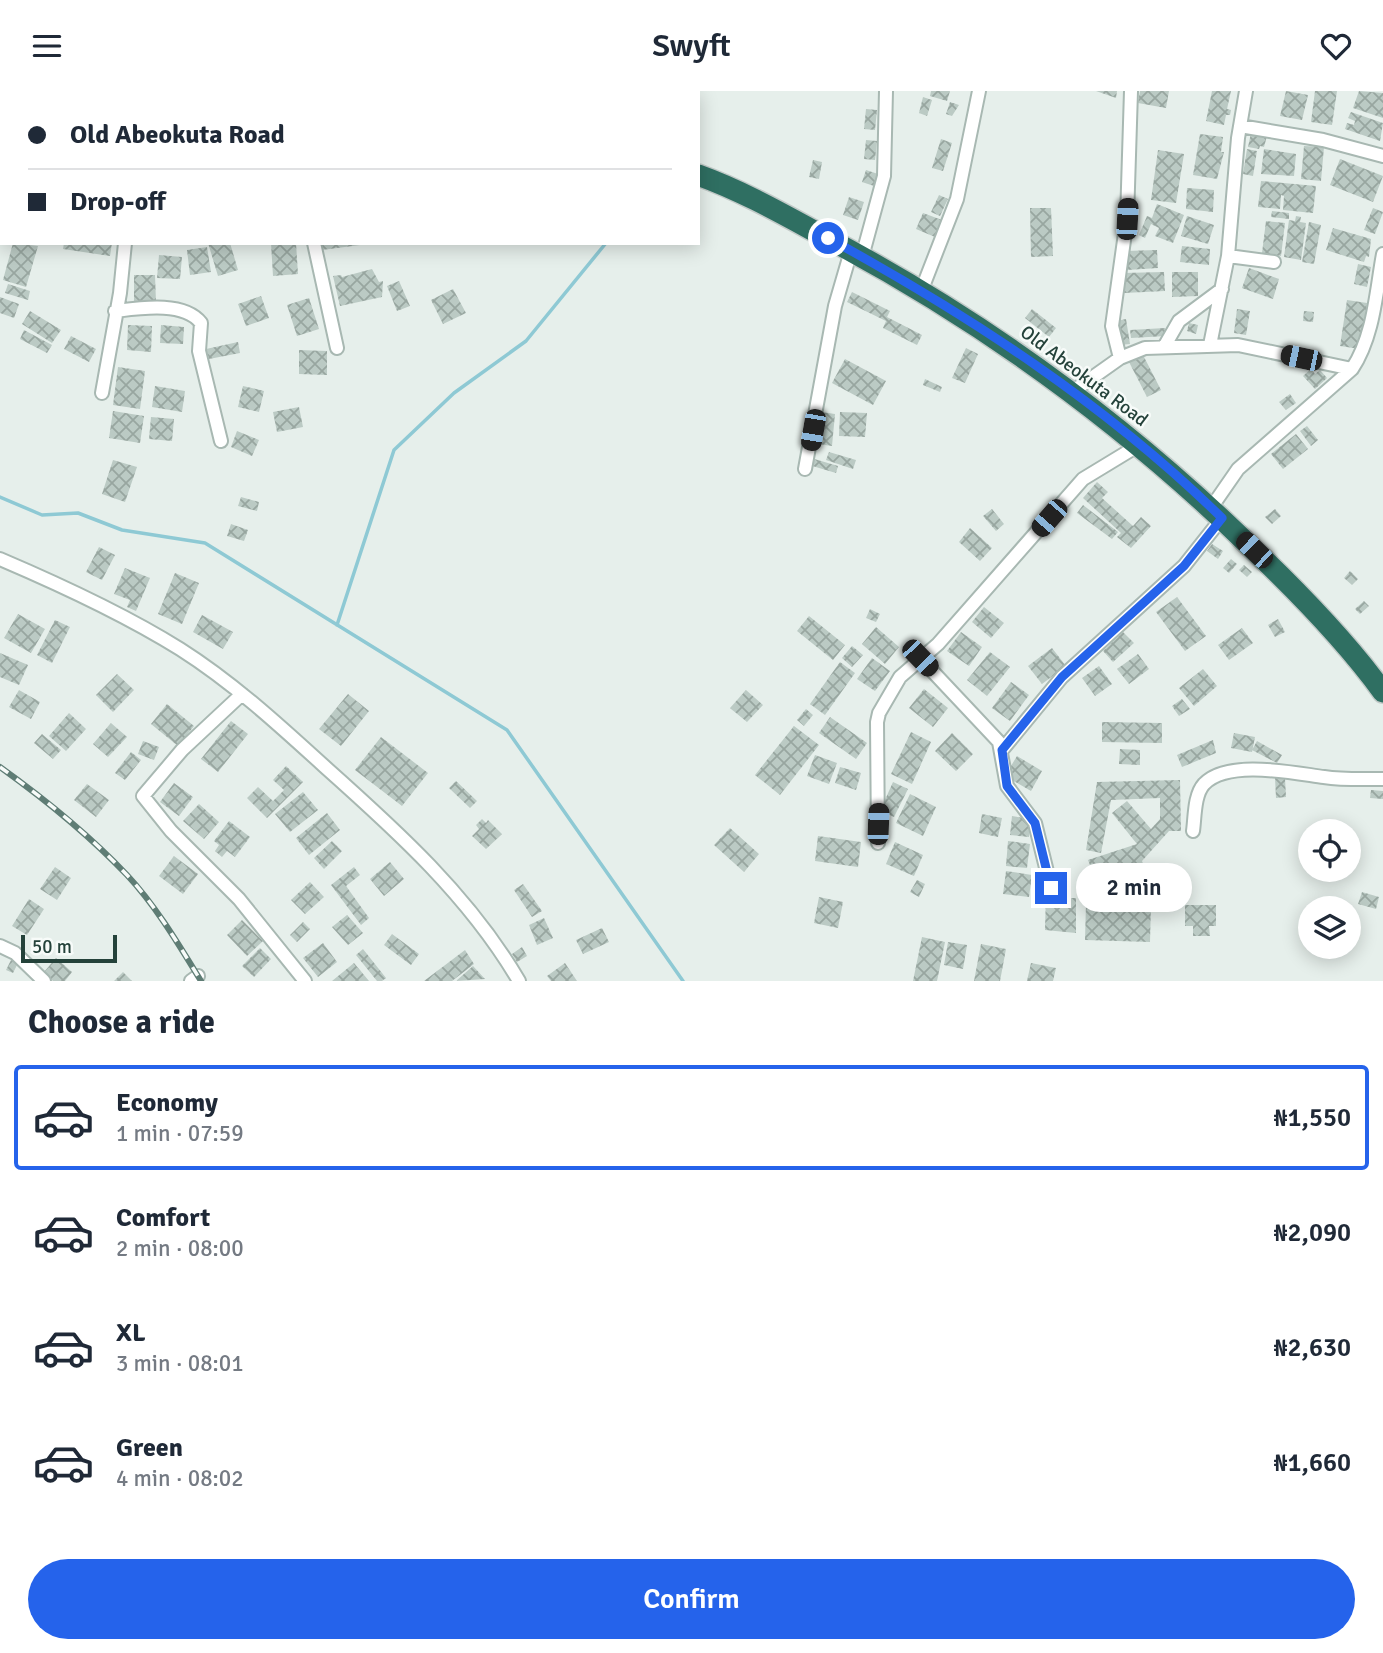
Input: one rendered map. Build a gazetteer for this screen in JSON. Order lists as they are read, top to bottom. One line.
{"streets":{"highway":["Old Abeokuta Road"]},"scale_bar":"50 m","page":{"header":"Swyft","banner":["Old Abeokuta Road","Drop-off"],"bubble":"2 min","scale":"50 m","heading":"Choose a ride","list":[{"name":"Economy","note":"1 min · 07:59","value":"₦1,550"},{"name":"Comfort","note":"2 min · 08:00","value":"₦2,090"},{"name":"XL","note":"3 min · 08:01","value":"₦2,630"},{"name":"Green","note":"4 min · 08:02","value":"₦1,660"}],"buttons":"Confirm"}}
